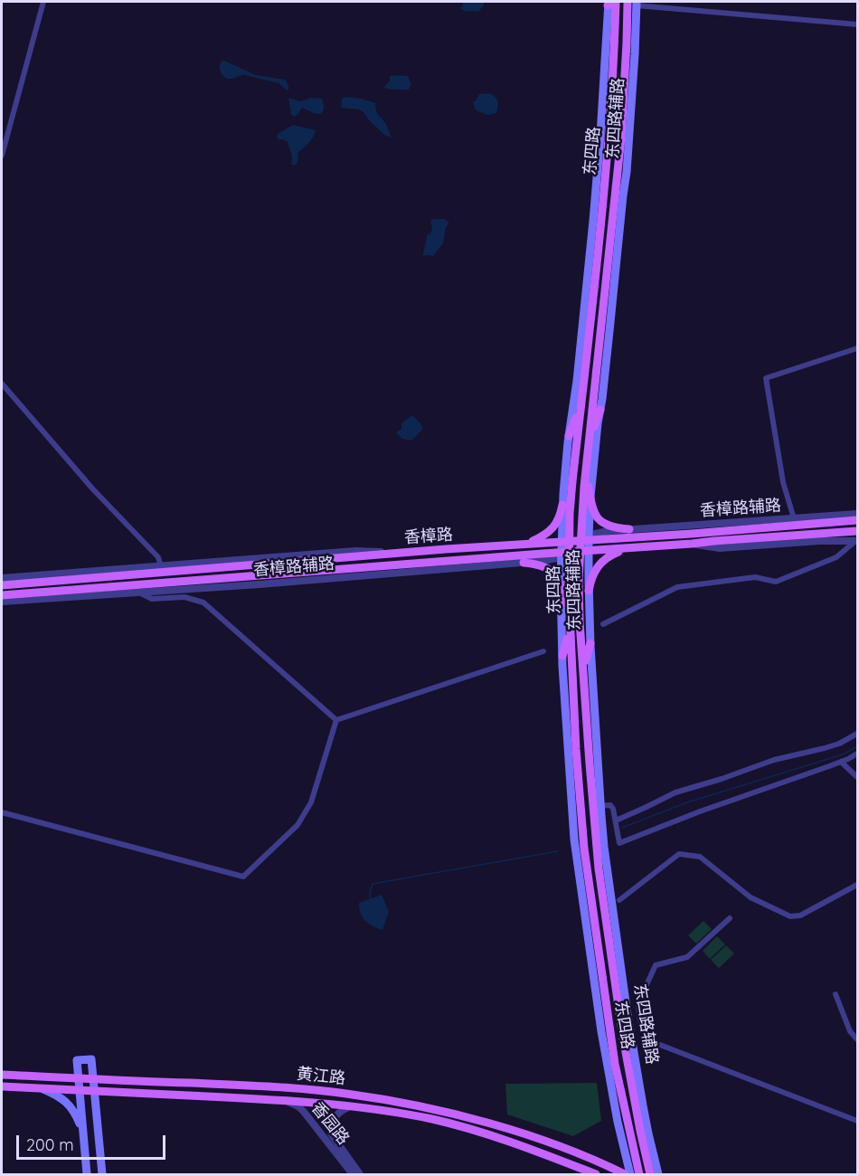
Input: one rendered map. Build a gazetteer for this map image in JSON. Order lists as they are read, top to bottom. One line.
{"streets":{"main road":["东四路辅路","东四路","香樟路","黄江路"],"street":["香樟路辅路","香园路"]},"crossings":[["东四路辅路","东四路"],["东四路辅路","香樟路辅路"],["东四路辅路","香樟路"],["东四路","香樟路辅路"],["东四路","香樟路"],["香樟路辅路","香樟路"],["黄江路","香园路"]],"scale_bar":"200 m"}
